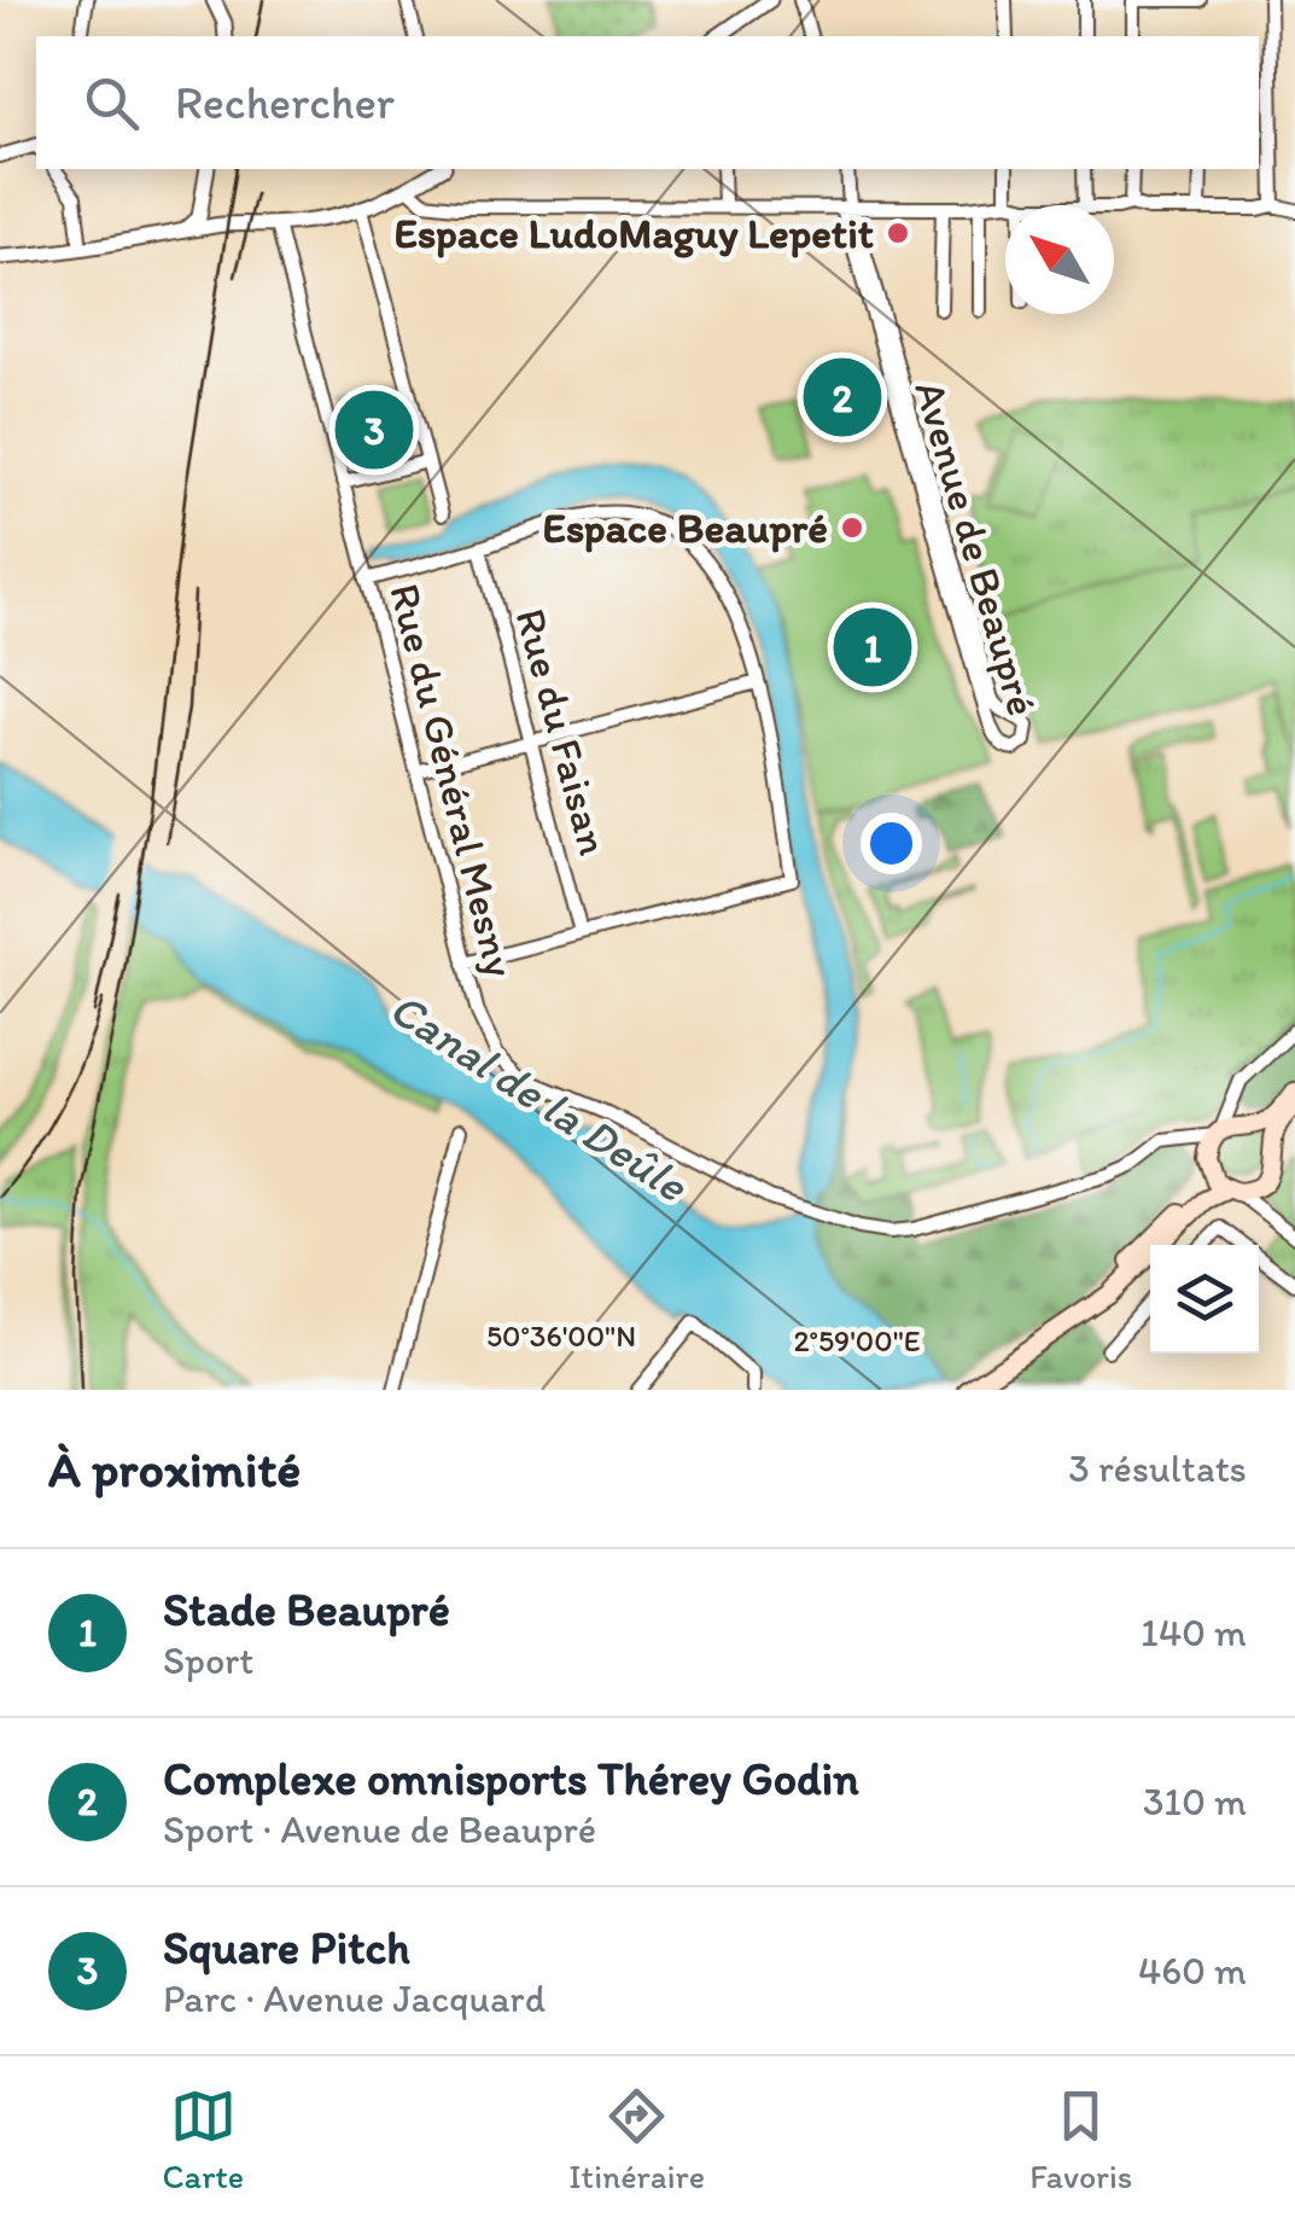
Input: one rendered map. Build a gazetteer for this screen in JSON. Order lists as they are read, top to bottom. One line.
{"streets":{"street":["Avenue de Beaupré","Rue du Faisan","Rue du Général Mesny"]},"water":["Canal de la Deûle"],"places":["Espace LudoMaguy Lepetit","Espace Beaupré"],"north":"top left","page":{"search":"Rechercher","pins":["2","3","1"],"heading":["À proximité","3 résultats"],"list":[{"mark":"1","name":"Stade Beaupré","note":"Sport","value":"140 m"},{"mark":"2","name":"Complexe omnisports Thérey Godin","note":"Sport · Avenue de Beaupré","value":"310 m"},{"mark":"3","name":"Square Pitch","note":"Parc · Avenue Jacquard","value":"460 m"}],"nav":["Carte","Itinéraire","Favoris"]},"coordinates":["50°36'00\"N","2°59'00\"E"]}
